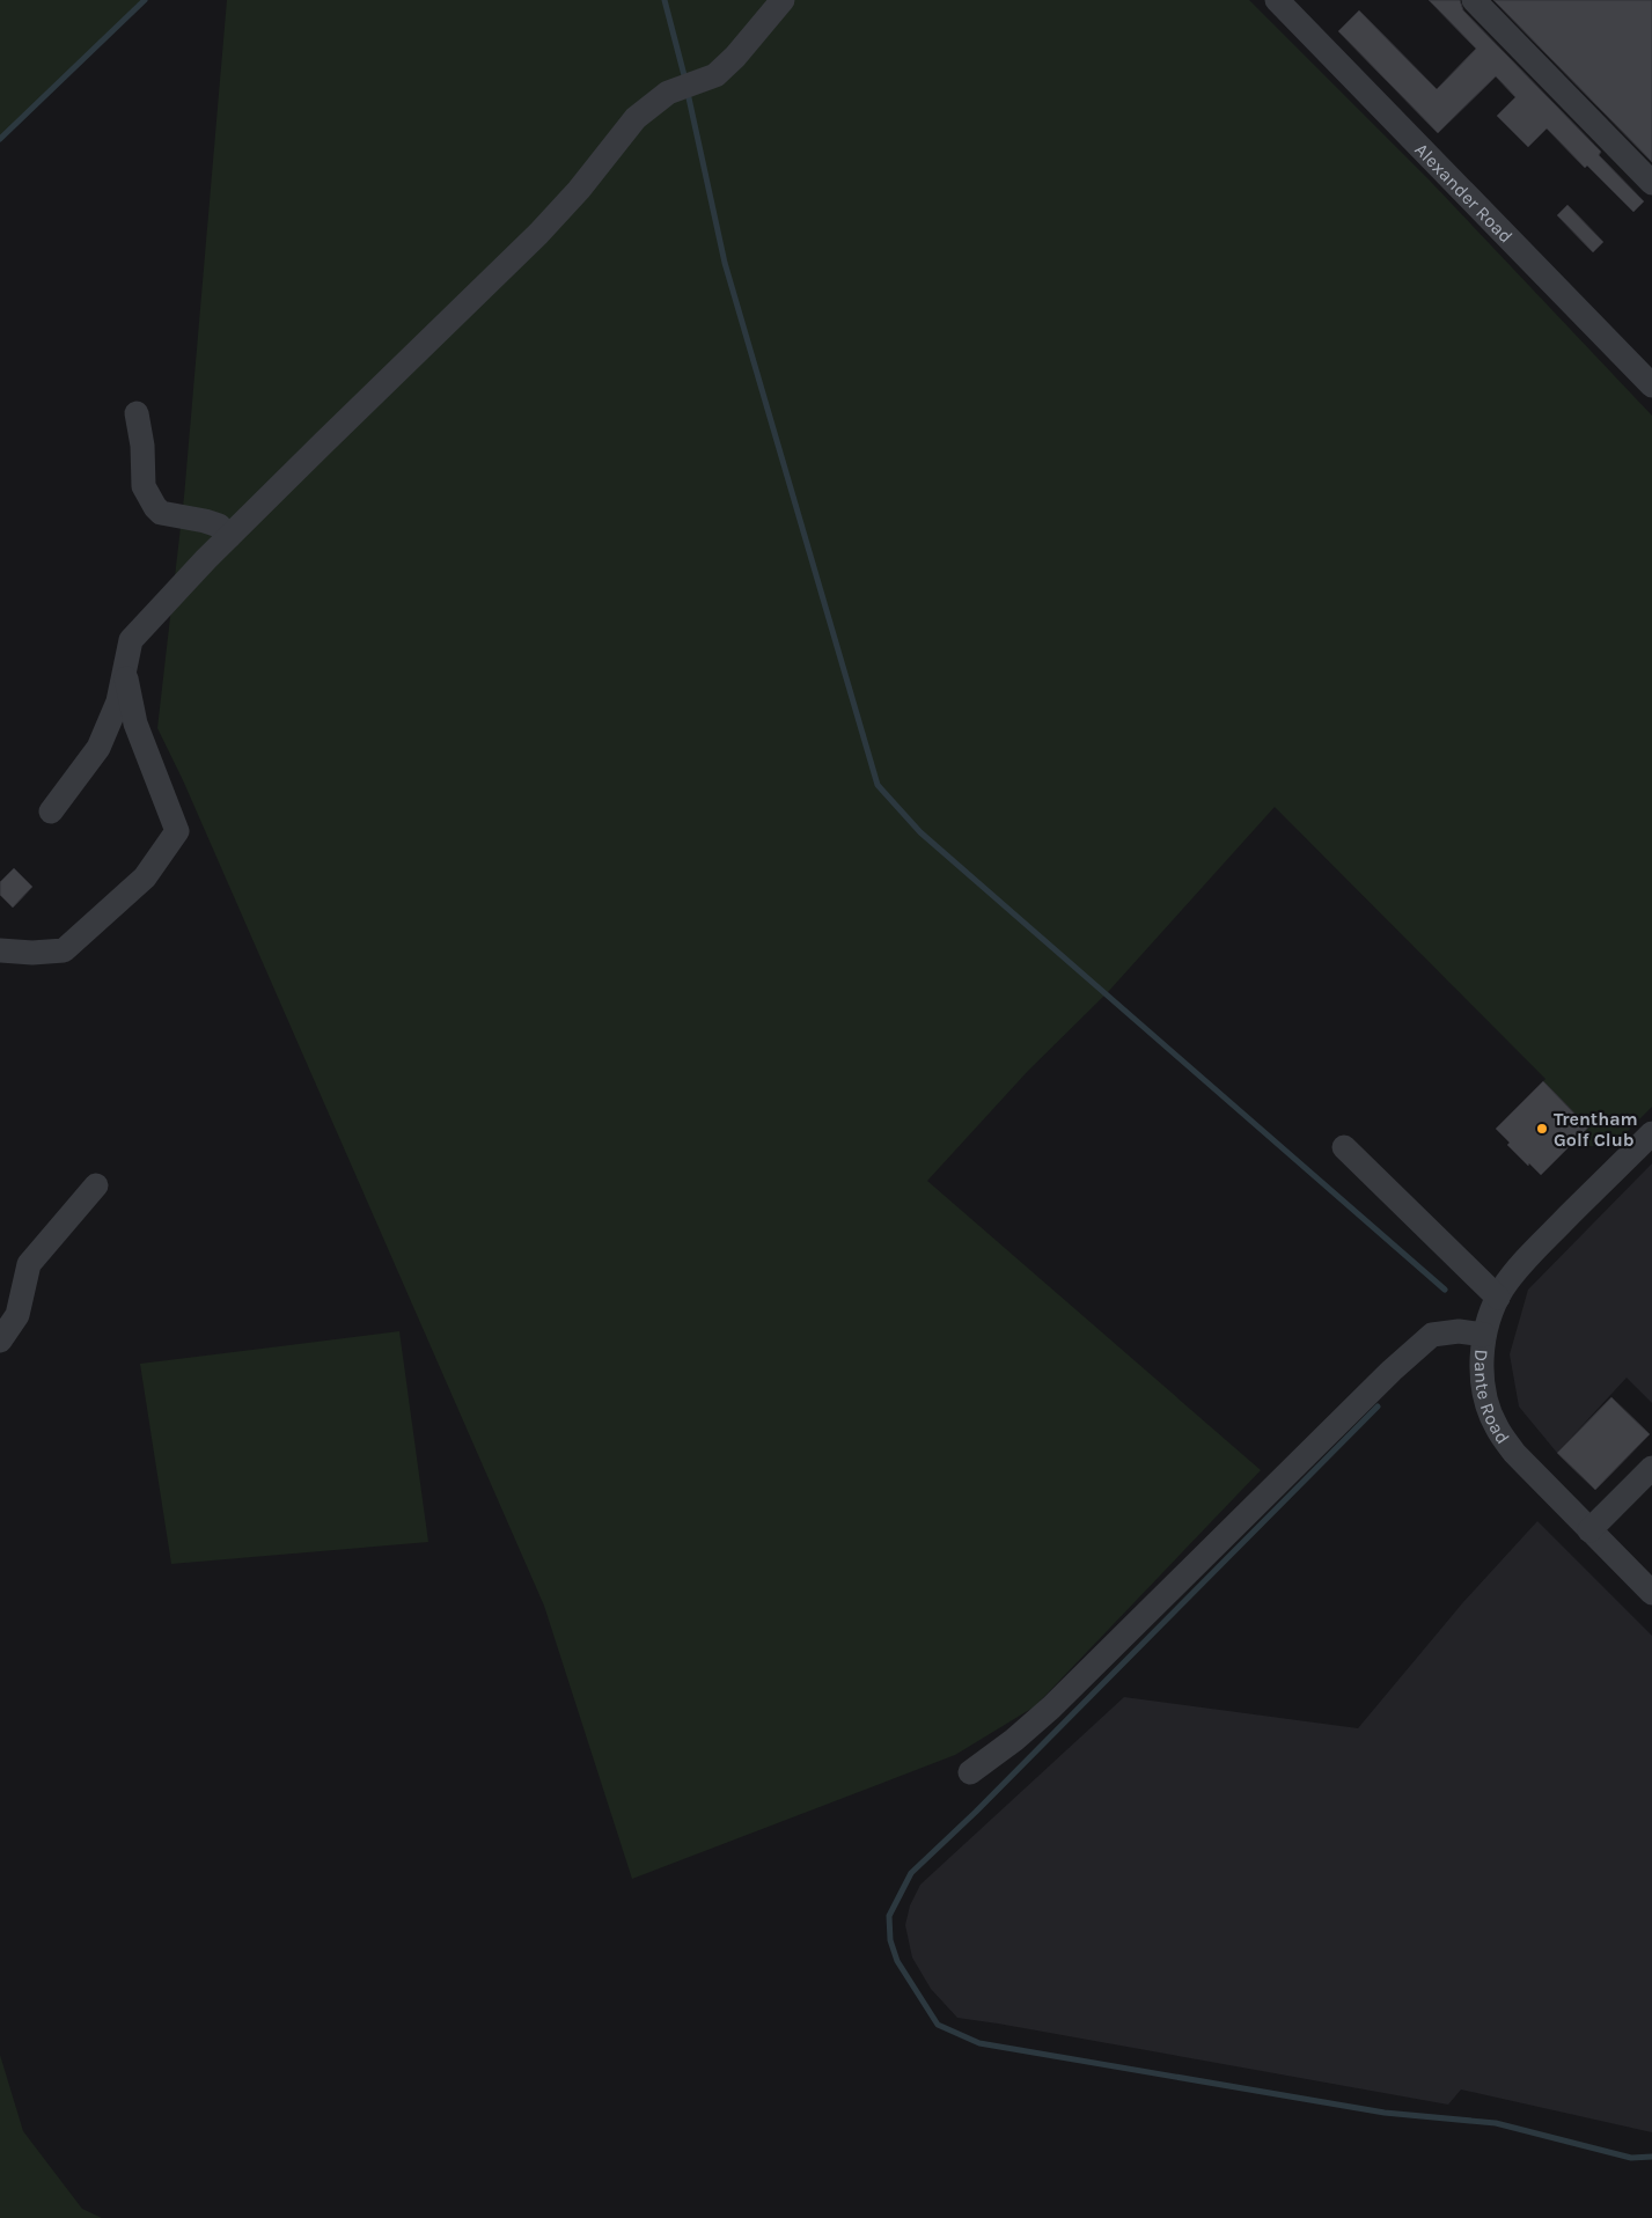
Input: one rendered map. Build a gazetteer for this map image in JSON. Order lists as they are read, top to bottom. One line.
{"streets":{"street":["Alexander Road","Dante Road"]},"places":["Trentham Golf Club"]}
